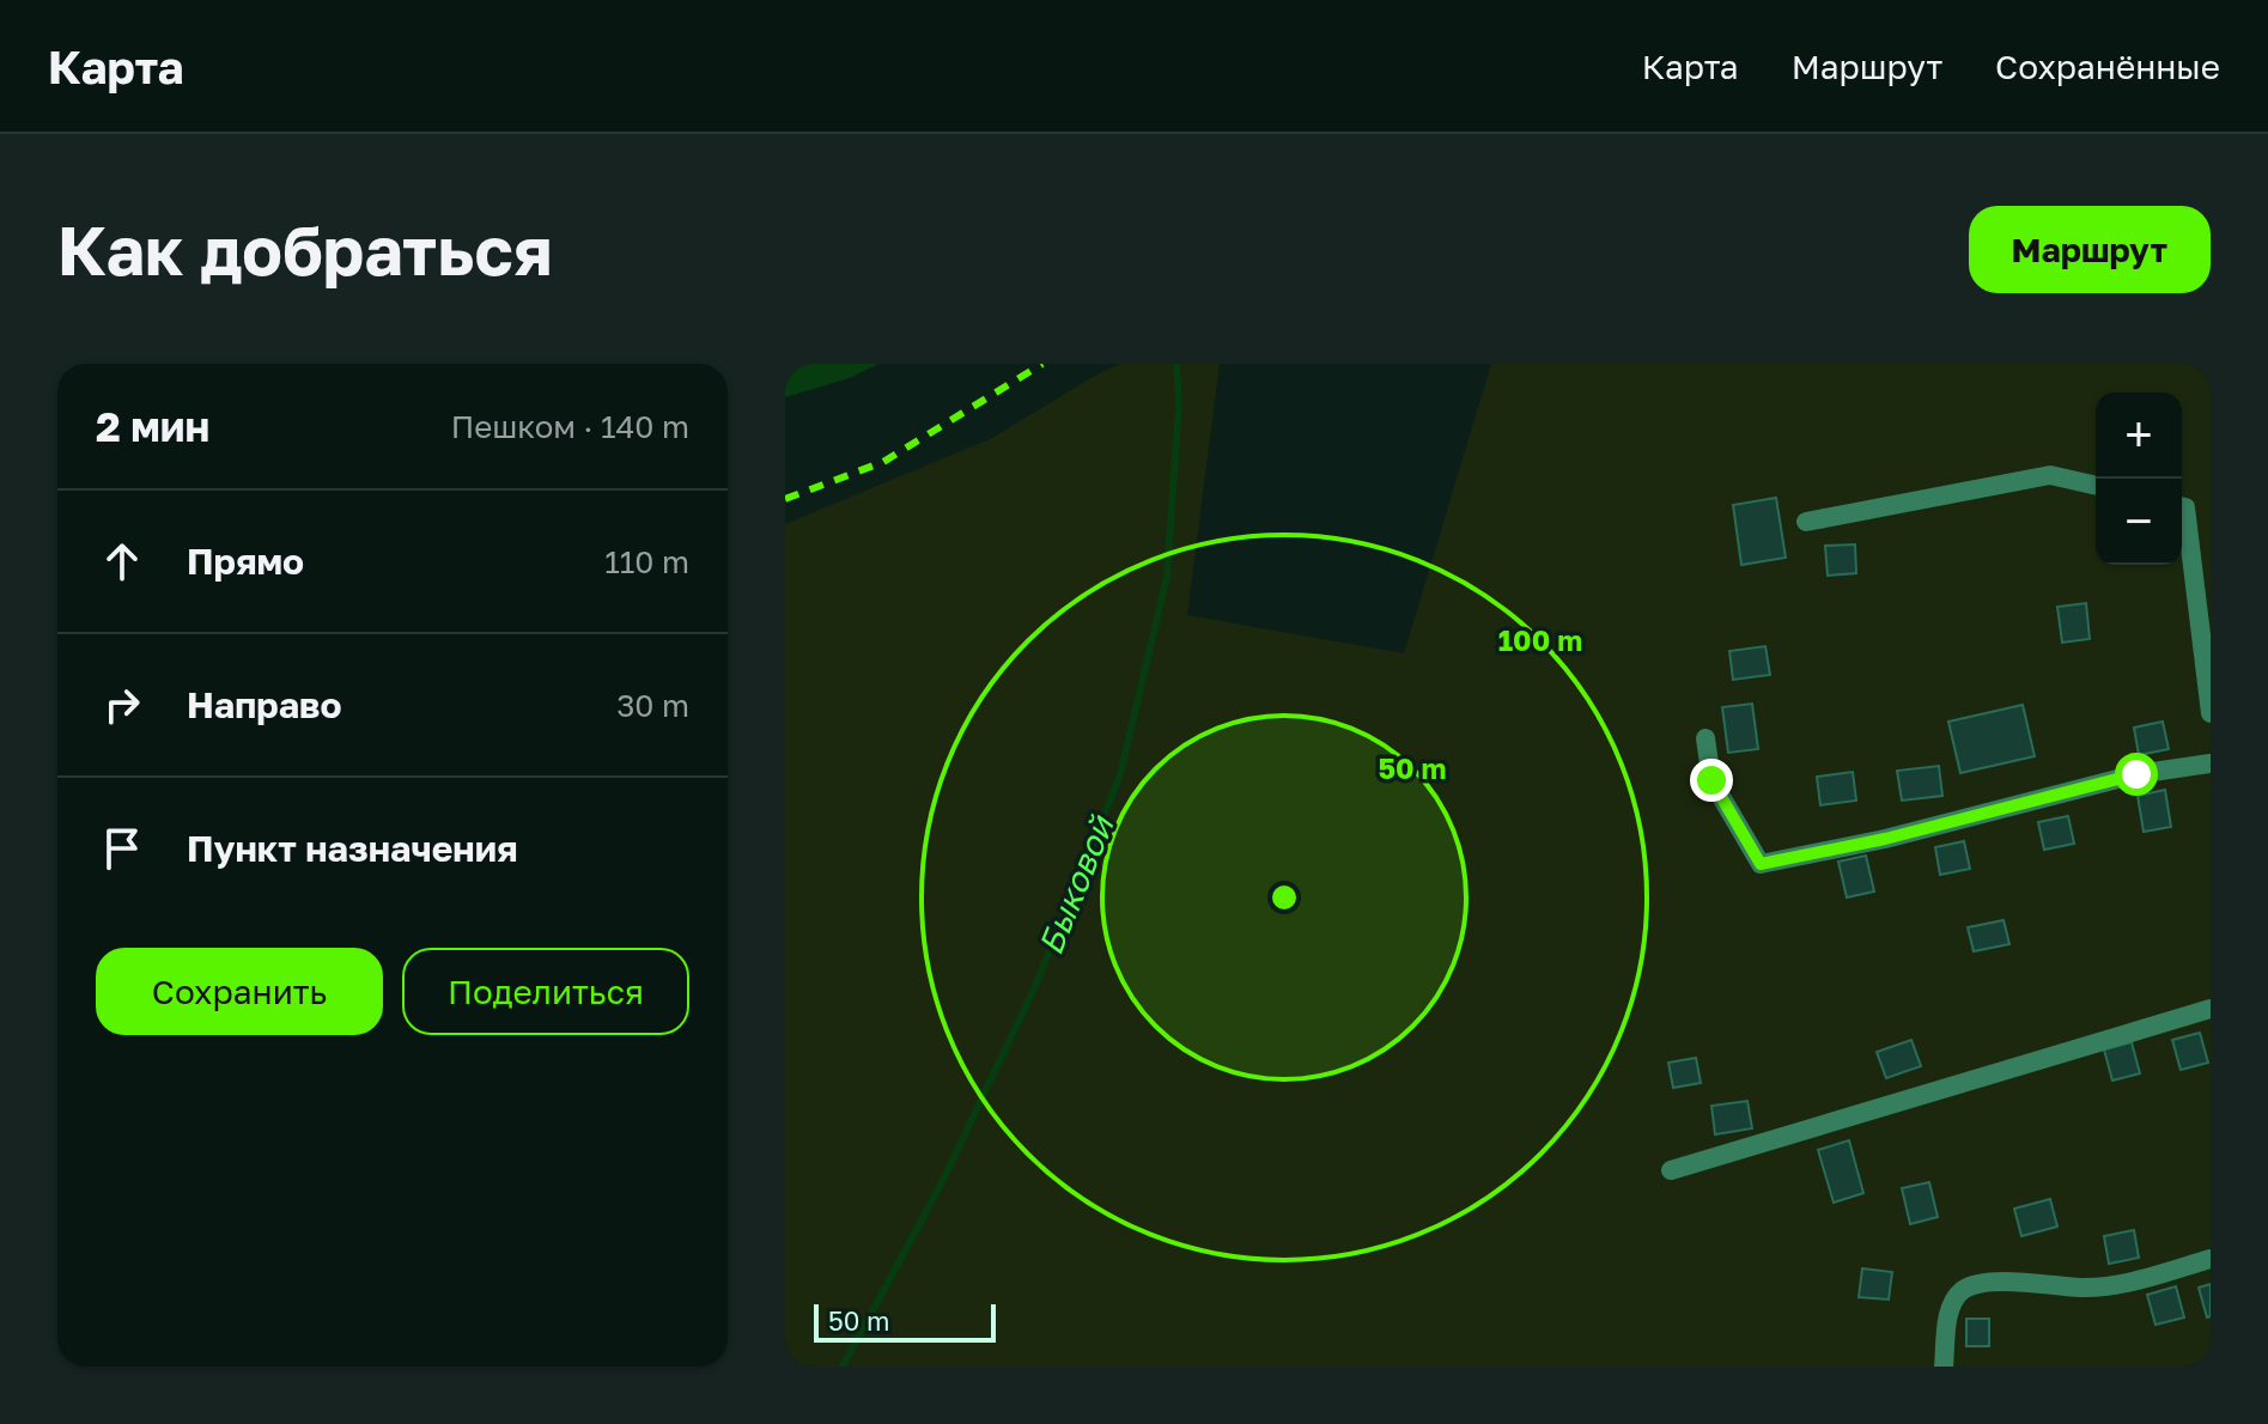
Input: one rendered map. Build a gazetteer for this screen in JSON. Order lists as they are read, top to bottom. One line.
{"water":["Быковой"],"scale_bar":"50 m","page":{"header":"Карта","nav":["Карта","Маршрут","Сохранённые"],"buttons":["Маршрут",["Сохранить","Поделиться"]],"title":"Как добраться","heading":["2 мин","Пешком · 140 m"],"map_buttons":["+","−"],"list":[["Прямо","110 m"],["Направо","30 m"],"Пункт назначения"],"scale":"50 m"},"rings":["100 m","50 m"]}
